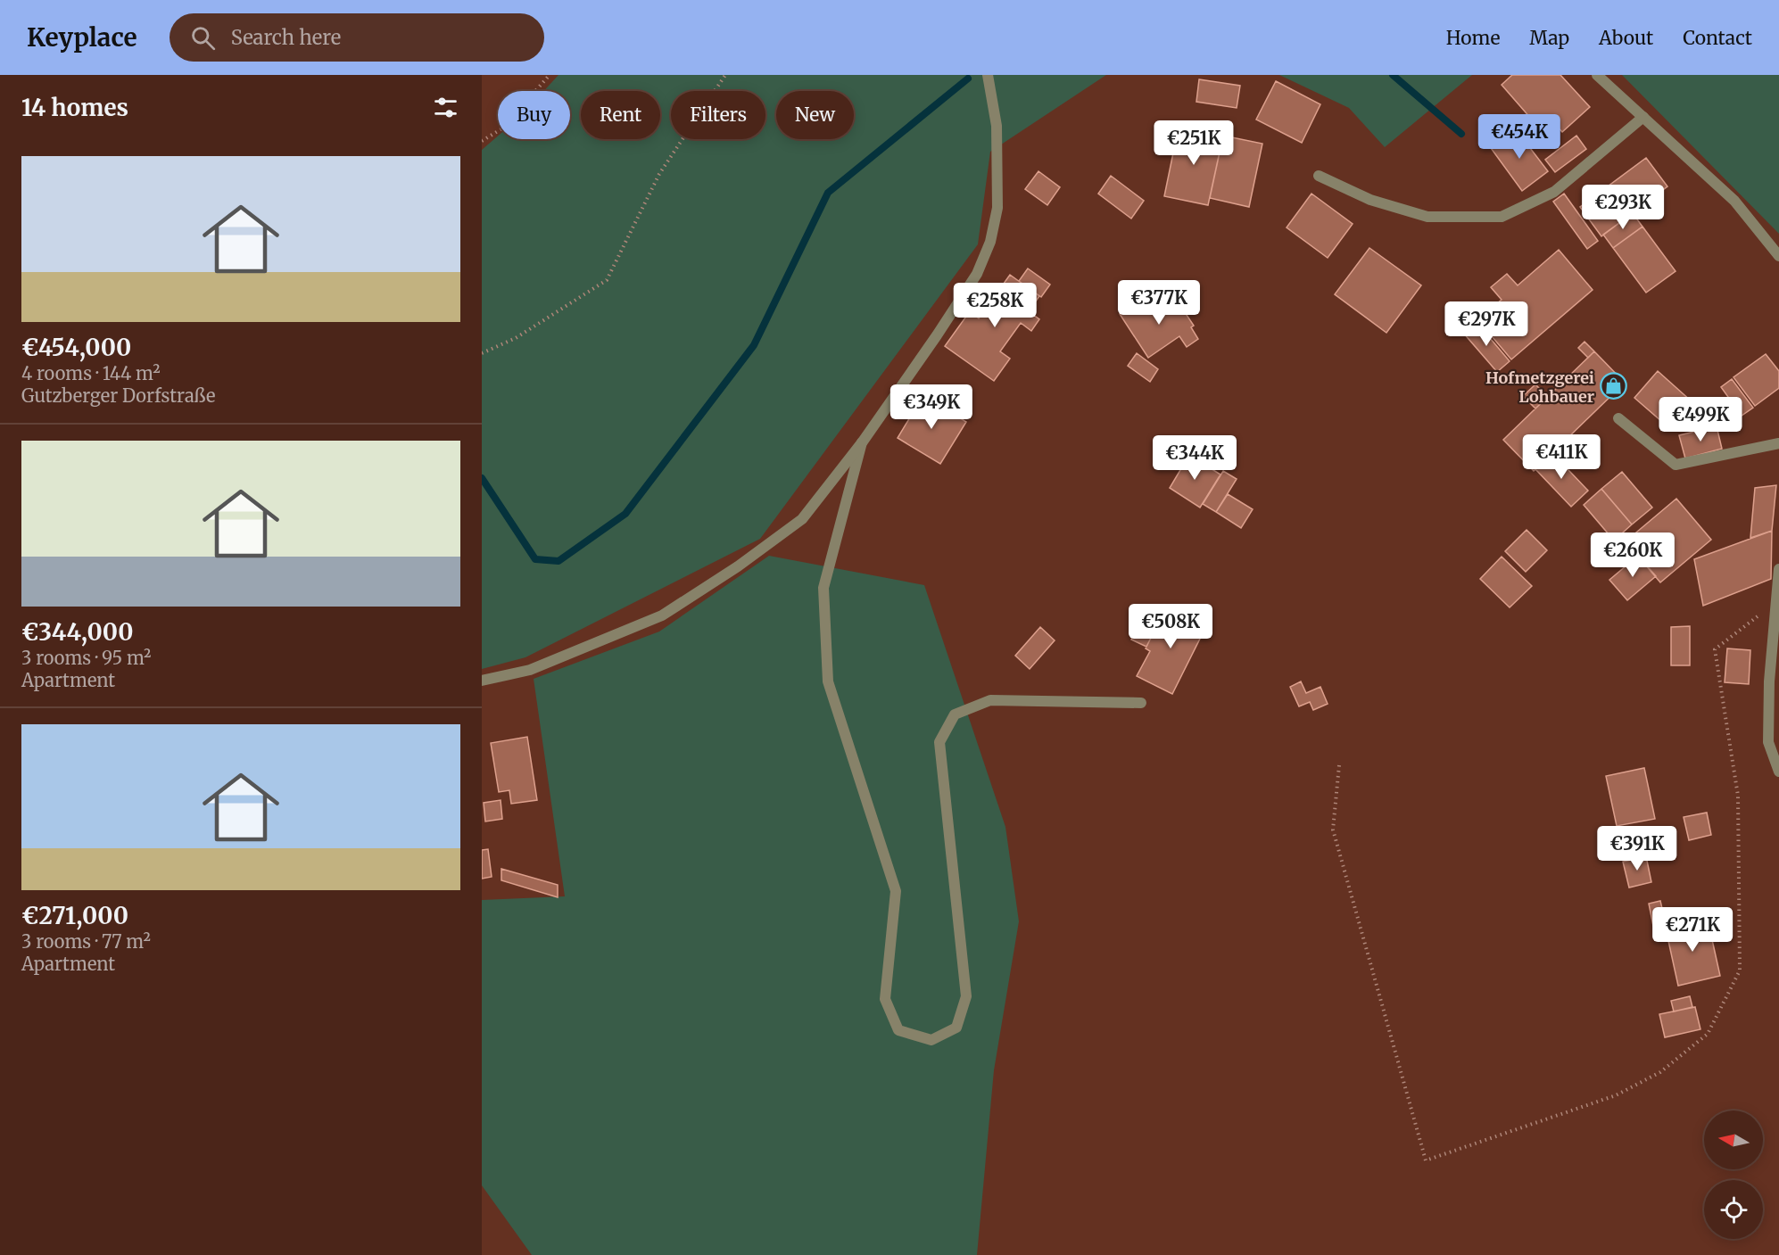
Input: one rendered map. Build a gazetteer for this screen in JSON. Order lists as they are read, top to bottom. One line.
{"places":{"shop":["Hofmetzgerei Lohbauer"]},"north":"left","page":{"header":"Keyplace","search":"Search here","nav":["Home","Map","About","Contact"],"heading":"14 homes","chip":["Buy","Rent","Filters","New"],"price":["€454K","€251K","€293K","€377K","€258K","€297K","€349K","€499K","€411K","€344K","€260K","€508K","€391K","€271K"],"list":[{"name":"€454,000","note":"4 rooms · 144 m² · Gutzberger Dorfstraße"},{"name":"€344,000","note":"3 rooms · 95 m² · Apartment"},{"name":"€271,000","note":"3 rooms · 77 m² · Apartment"}]}}
